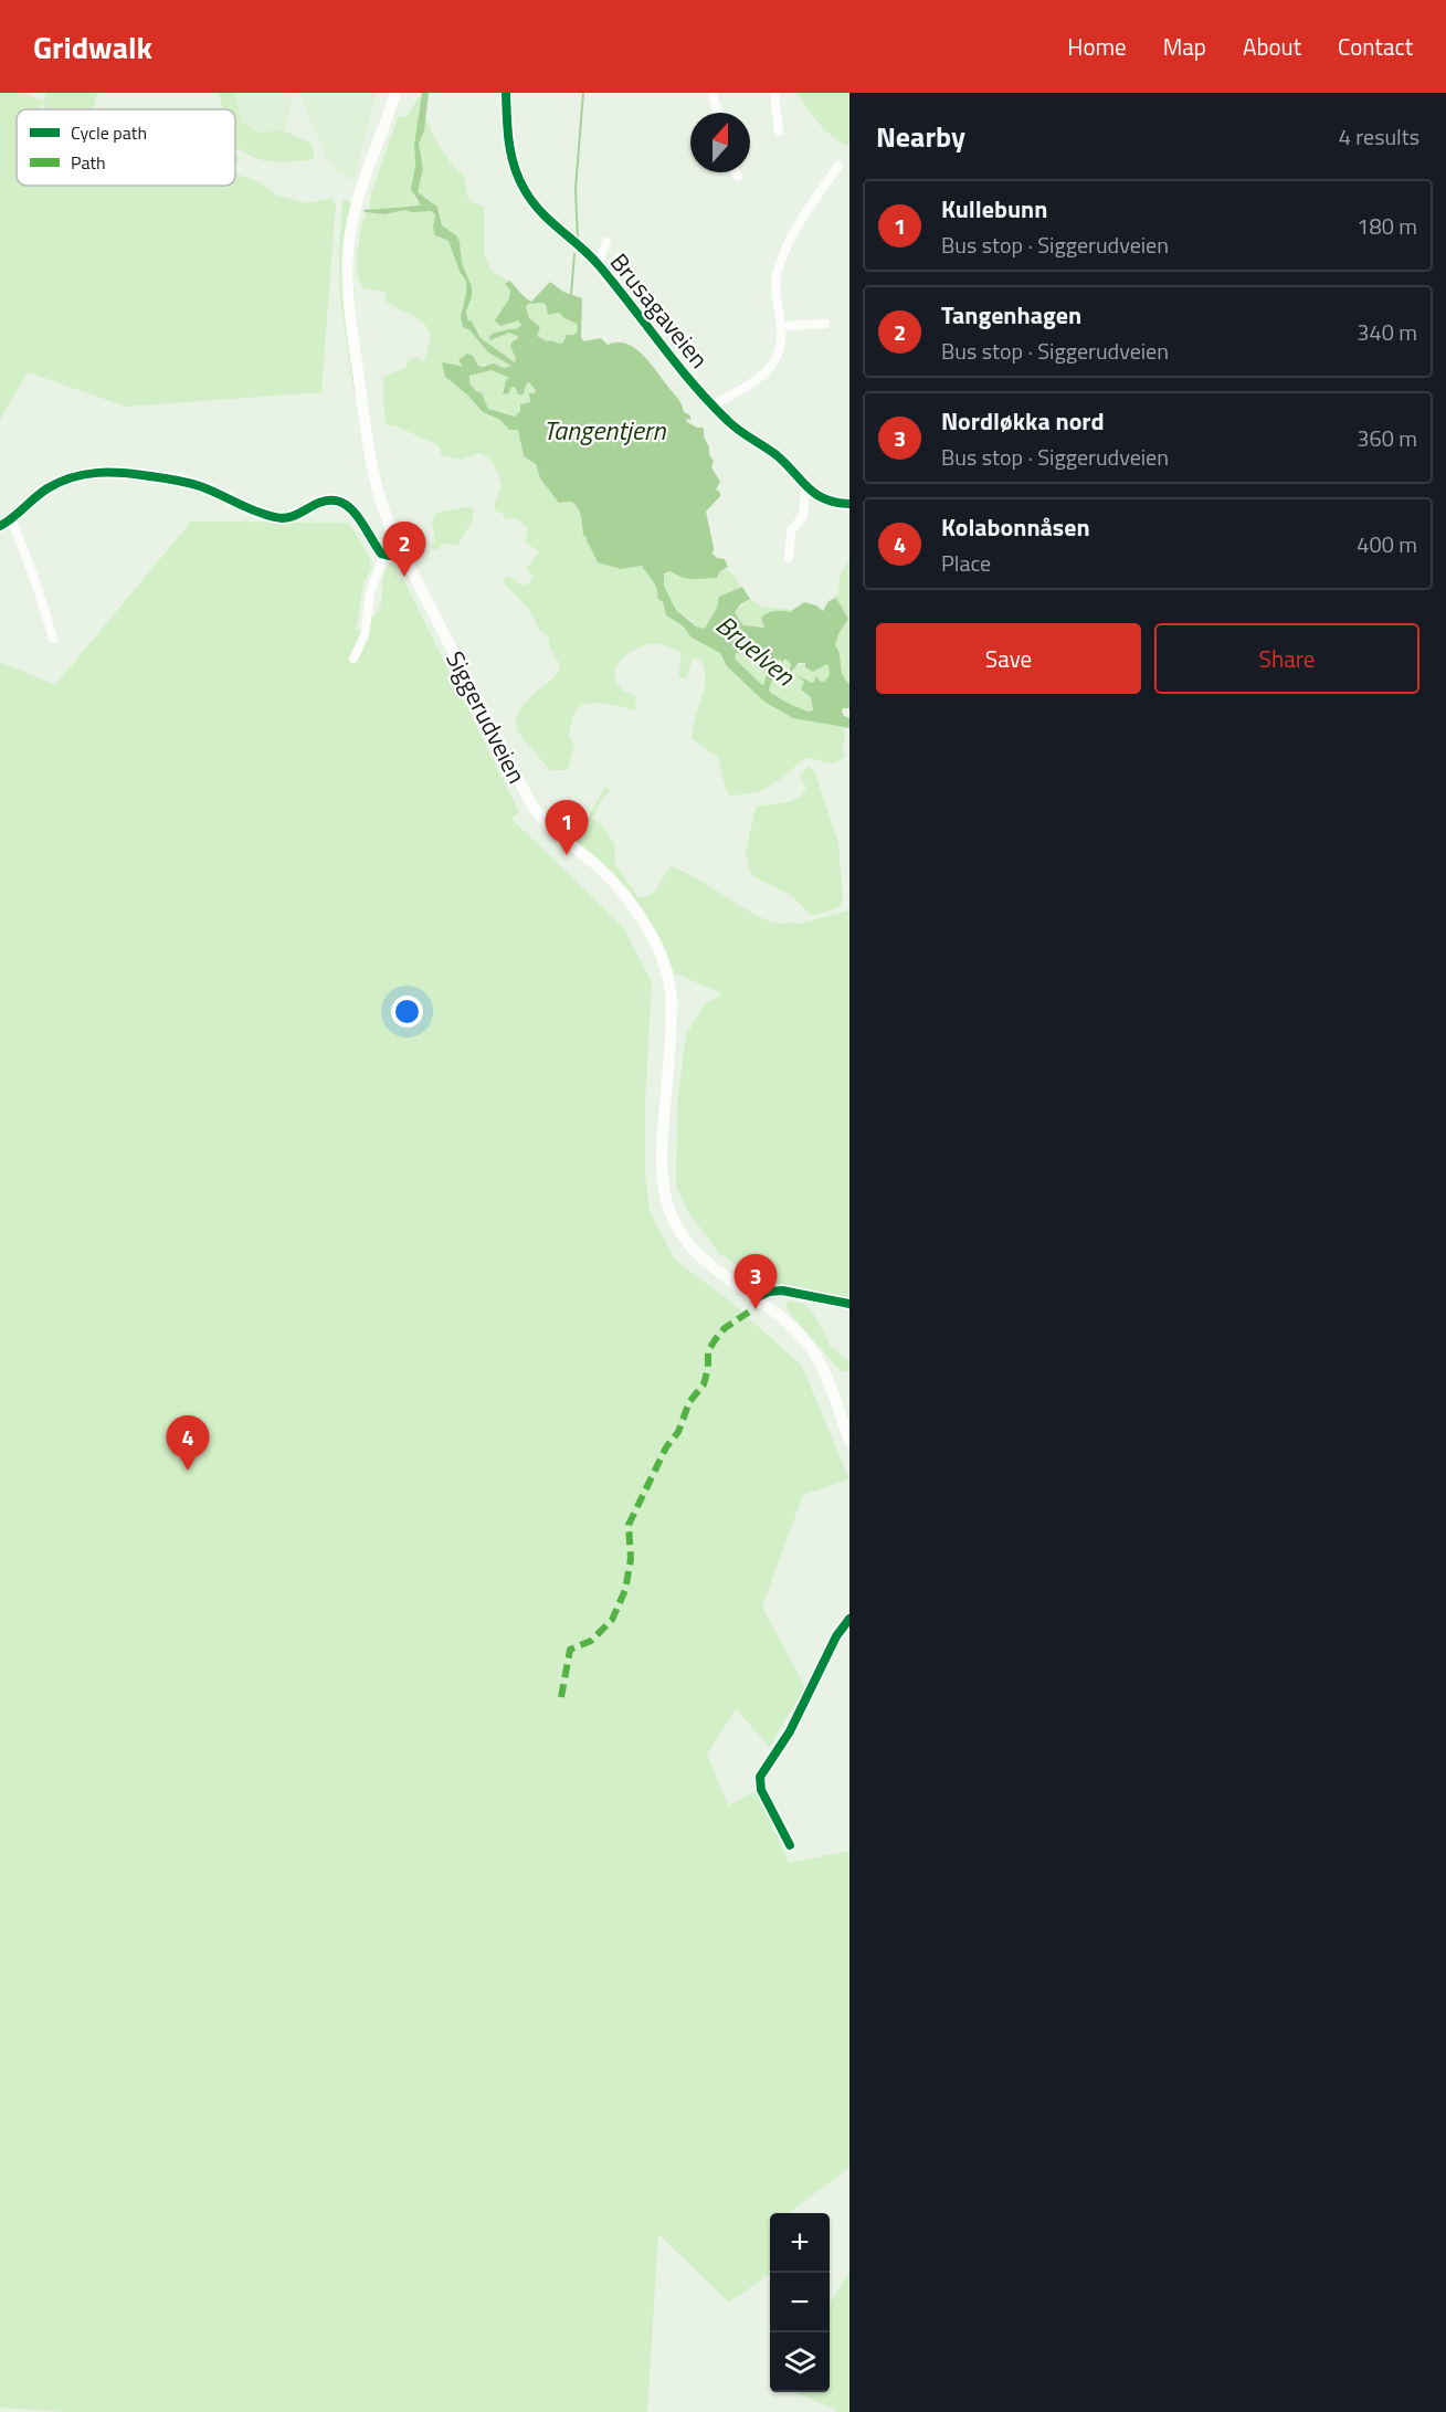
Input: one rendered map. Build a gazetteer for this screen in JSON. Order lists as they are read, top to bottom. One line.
{"streets":{"main road":["Siggerudveien"],"street":["Brusagaveien"]},"water":["Tangentjern","Bruelven"],"legend":["Cycle path","Path"],"north":"top","page":{"header":"Gridwalk","nav":["Home","Map","About","Contact"],"heading":["Nearby","4 results"],"list":[{"mark":"1","name":"Kullebunn","note":"Bus stop · Siggerudveien","value":"180 m"},{"mark":"2","name":"Tangenhagen","note":"Bus stop · Siggerudveien","value":"340 m"},{"mark":"3","name":"Nordløkka nord","note":"Bus stop · Siggerudveien","value":"360 m"},{"mark":"4","name":"Kolabonnåsen","note":"Place","value":"400 m"}],"pins":["2","1","3","4"],"buttons":["Save","Share"],"map_buttons":["+","−"]}}
